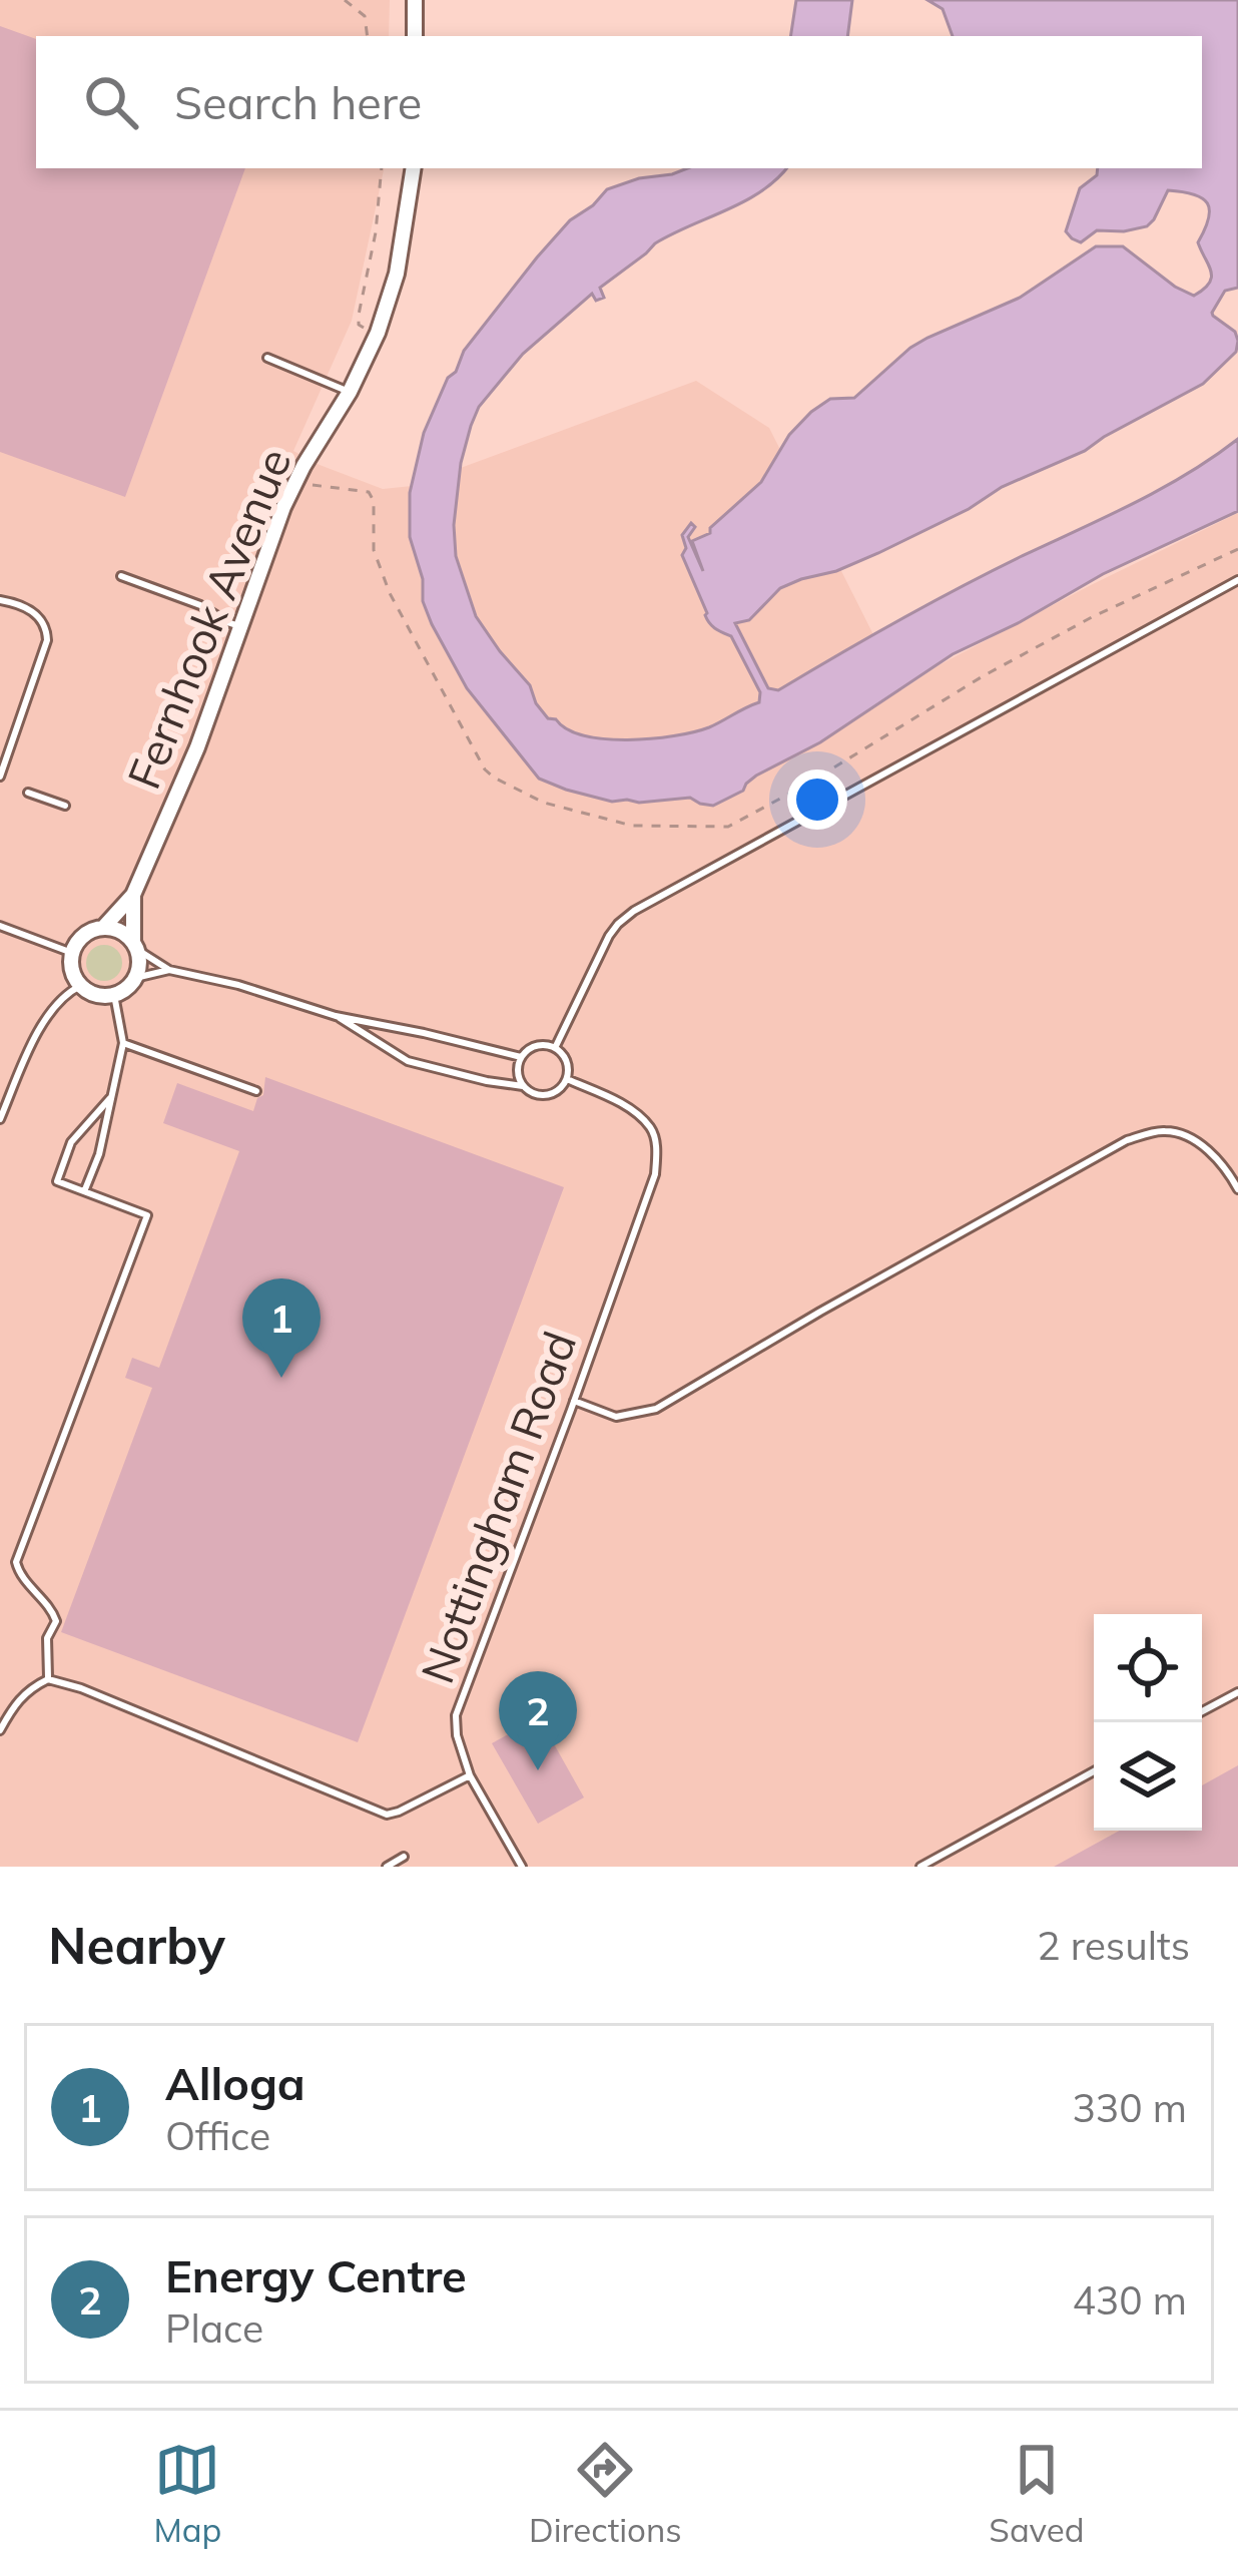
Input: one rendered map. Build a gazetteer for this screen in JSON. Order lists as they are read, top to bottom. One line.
{"streets":{"street":["Fernhook Avenue"],"lane":["Nottingham Road"]},"page":{"search":"Search here","pins":["1","2"],"heading":["Nearby","2 results"],"list":[{"mark":"1","name":"Alloga","note":"Office","value":"330 m"},{"mark":"2","name":"Energy Centre","note":"Place","value":"430 m"}],"nav":["Map","Directions","Saved"]}}
